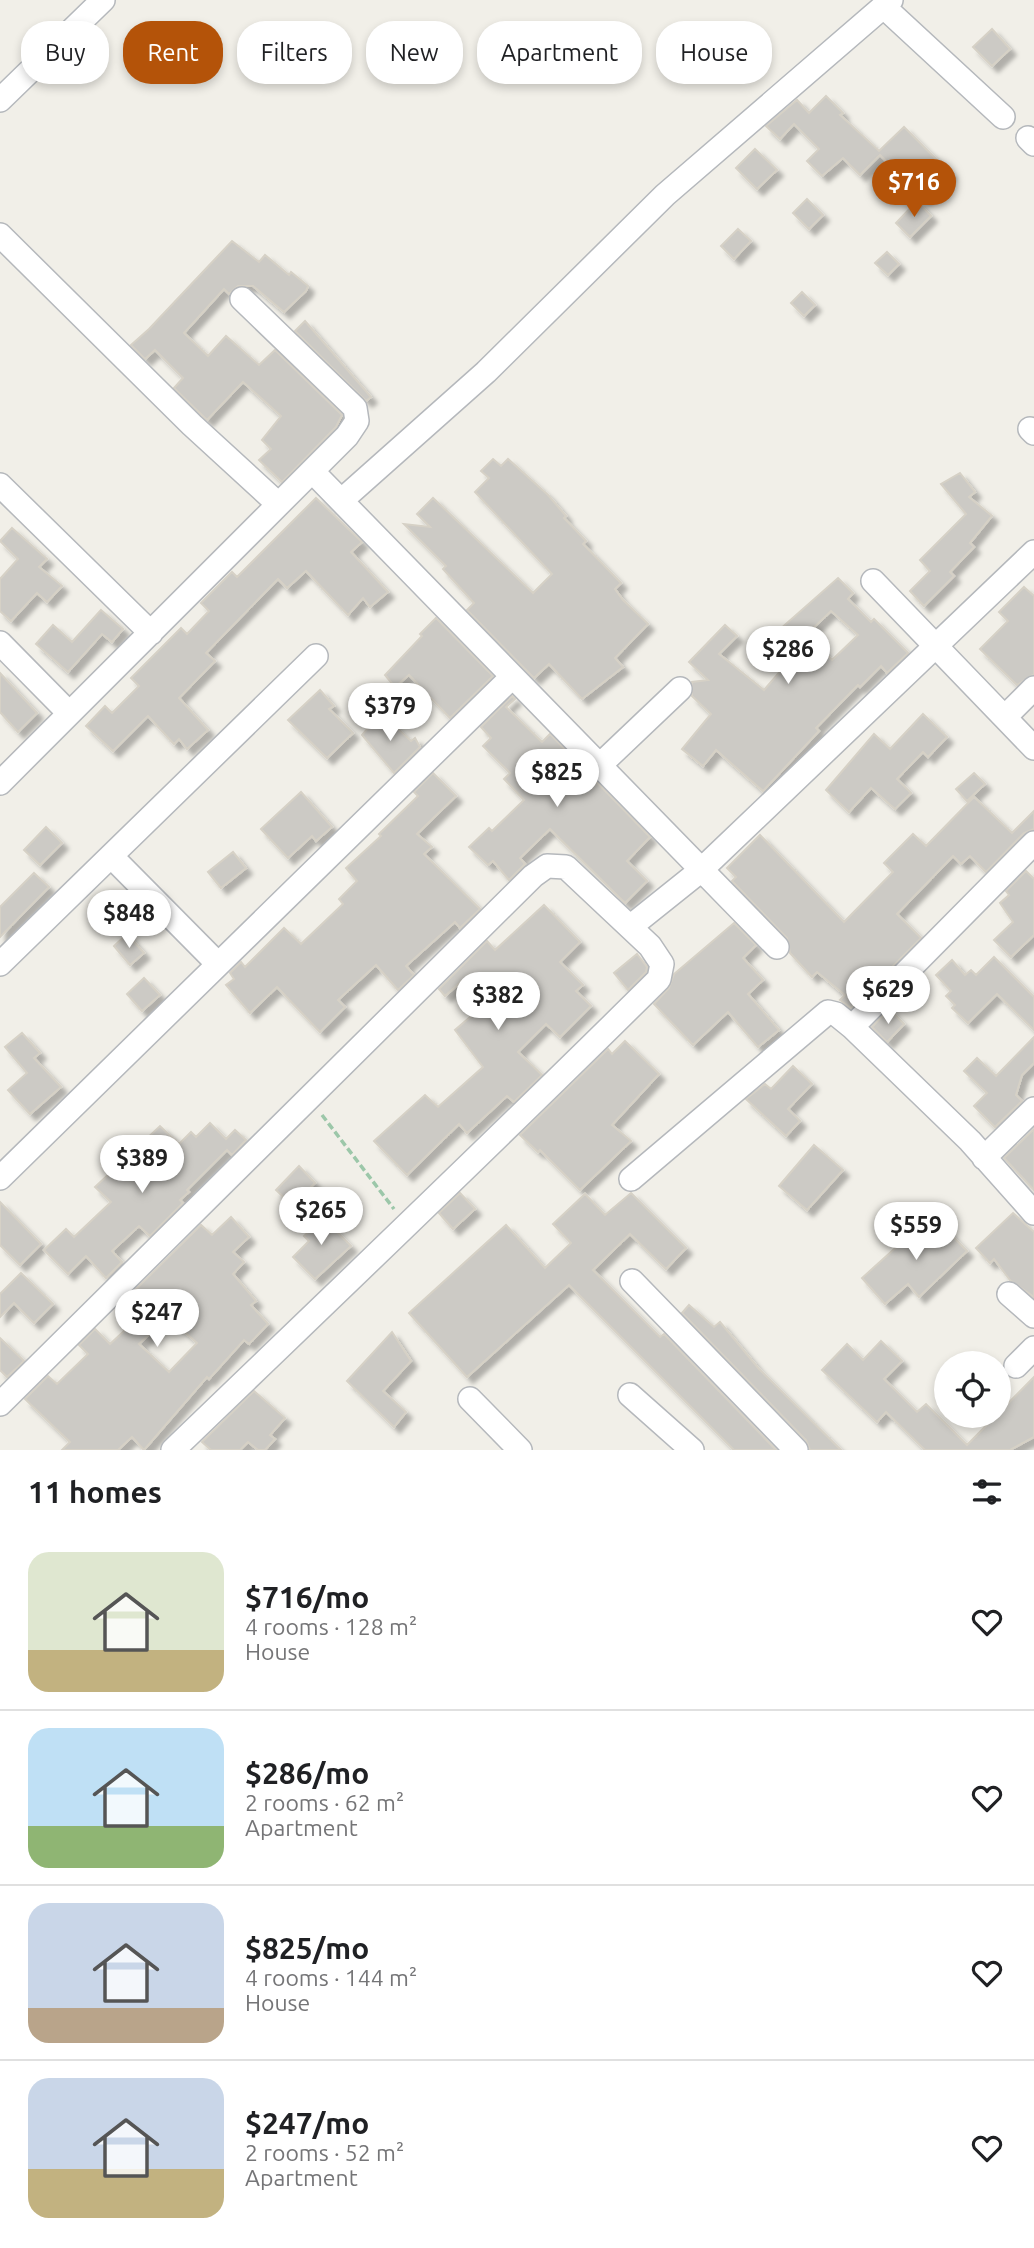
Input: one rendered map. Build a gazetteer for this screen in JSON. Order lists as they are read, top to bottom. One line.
{"page":{"chip":["Buy","Rent","Filters","New","Apartment","House"],"price":["$716","$286","$379","$825","$848","$629","$382","$389","$265","$559","$247"],"heading":"11 homes","list":[{"name":"$716/mo","note":"4 rooms · 128 m² · House"},{"name":"$286/mo","note":"2 rooms · 62 m² · Apartment"},{"name":"$825/mo","note":"4 rooms · 144 m² · House"},{"name":"$247/mo","note":"2 rooms · 52 m² · Apartment"}]}}
